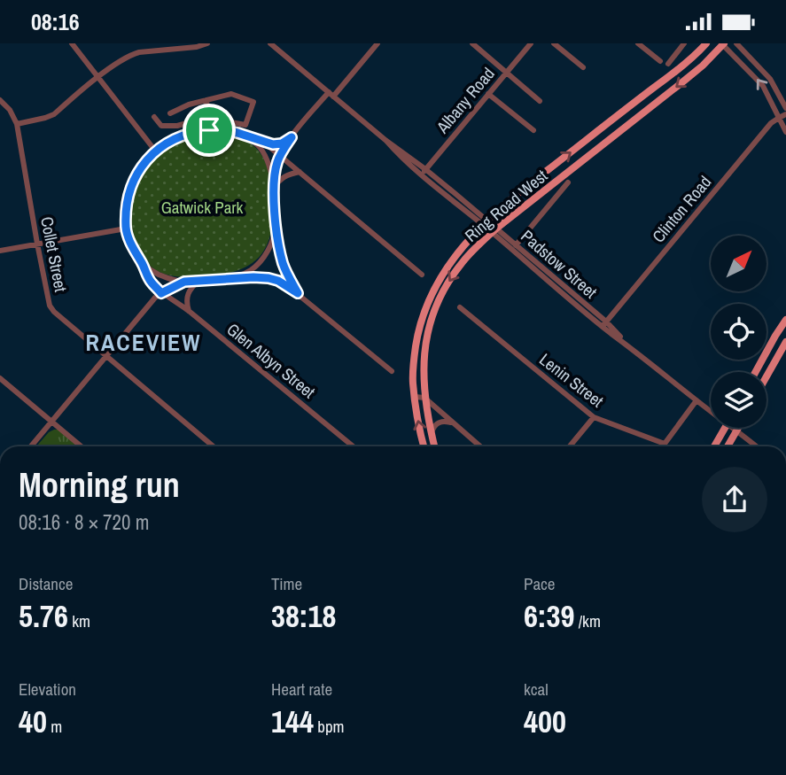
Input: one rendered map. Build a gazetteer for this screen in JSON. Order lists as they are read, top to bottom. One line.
{"streets":{"main road":["Ring Road West"],"street":["Albany Road","Clinton Road","Collet Street","Padstow Street","Glen Albyn Street","Lenin Street"]},"crossings":[["Albany Road","Padstow Street"],["Ring Road West","Padstow Street"],["Clinton Road","Padstow Street"]],"districts":["RACEVIEW"],"parks":["Gatwick Park"],"north":"top right","page":{"status":"08:16","heading":["Morning run","08:16 · 8 × 720 m"],"stats":[["Distance","5.76 km"],["Time","38:18"],["Pace","6:39 /km"],["Elevation","40 m"],["Heart rate","144 bpm"],["kcal","400"]]}}
